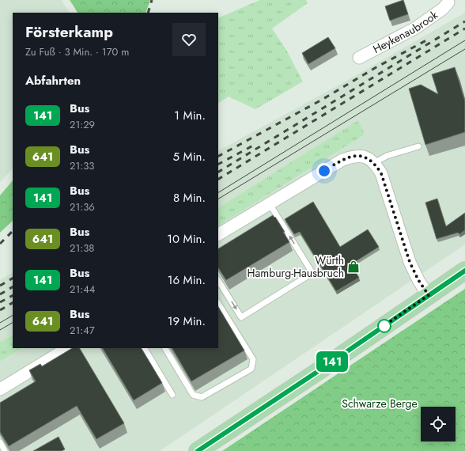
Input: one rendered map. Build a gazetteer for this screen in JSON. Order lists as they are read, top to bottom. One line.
{"streets":{"street":["Heykenaubrook"]},"parks":["Schwarze Berge"],"places":{"shop":["Würth Hamburg-Hausbruch"]},"lines":["bus line 141"],"page":{"on_map":"141","heading":[["Försterkamp","Zu Fuß · 3 Min. · 170 m"],"Abfahrten"],"list":[{"mark":"141","name":"Bus","note":"21:29","value":"1 Min."},{"mark":"641","name":"Bus","note":"21:33","value":"5 Min."},{"mark":"141","name":"Bus","note":"21:36","value":"8 Min."},{"mark":"641","name":"Bus","note":"21:38","value":"10 Min."},{"mark":"141","name":"Bus","note":"21:44","value":"16 Min."},{"mark":"641","name":"Bus","note":"21:47","value":"19 Min."}]}}
